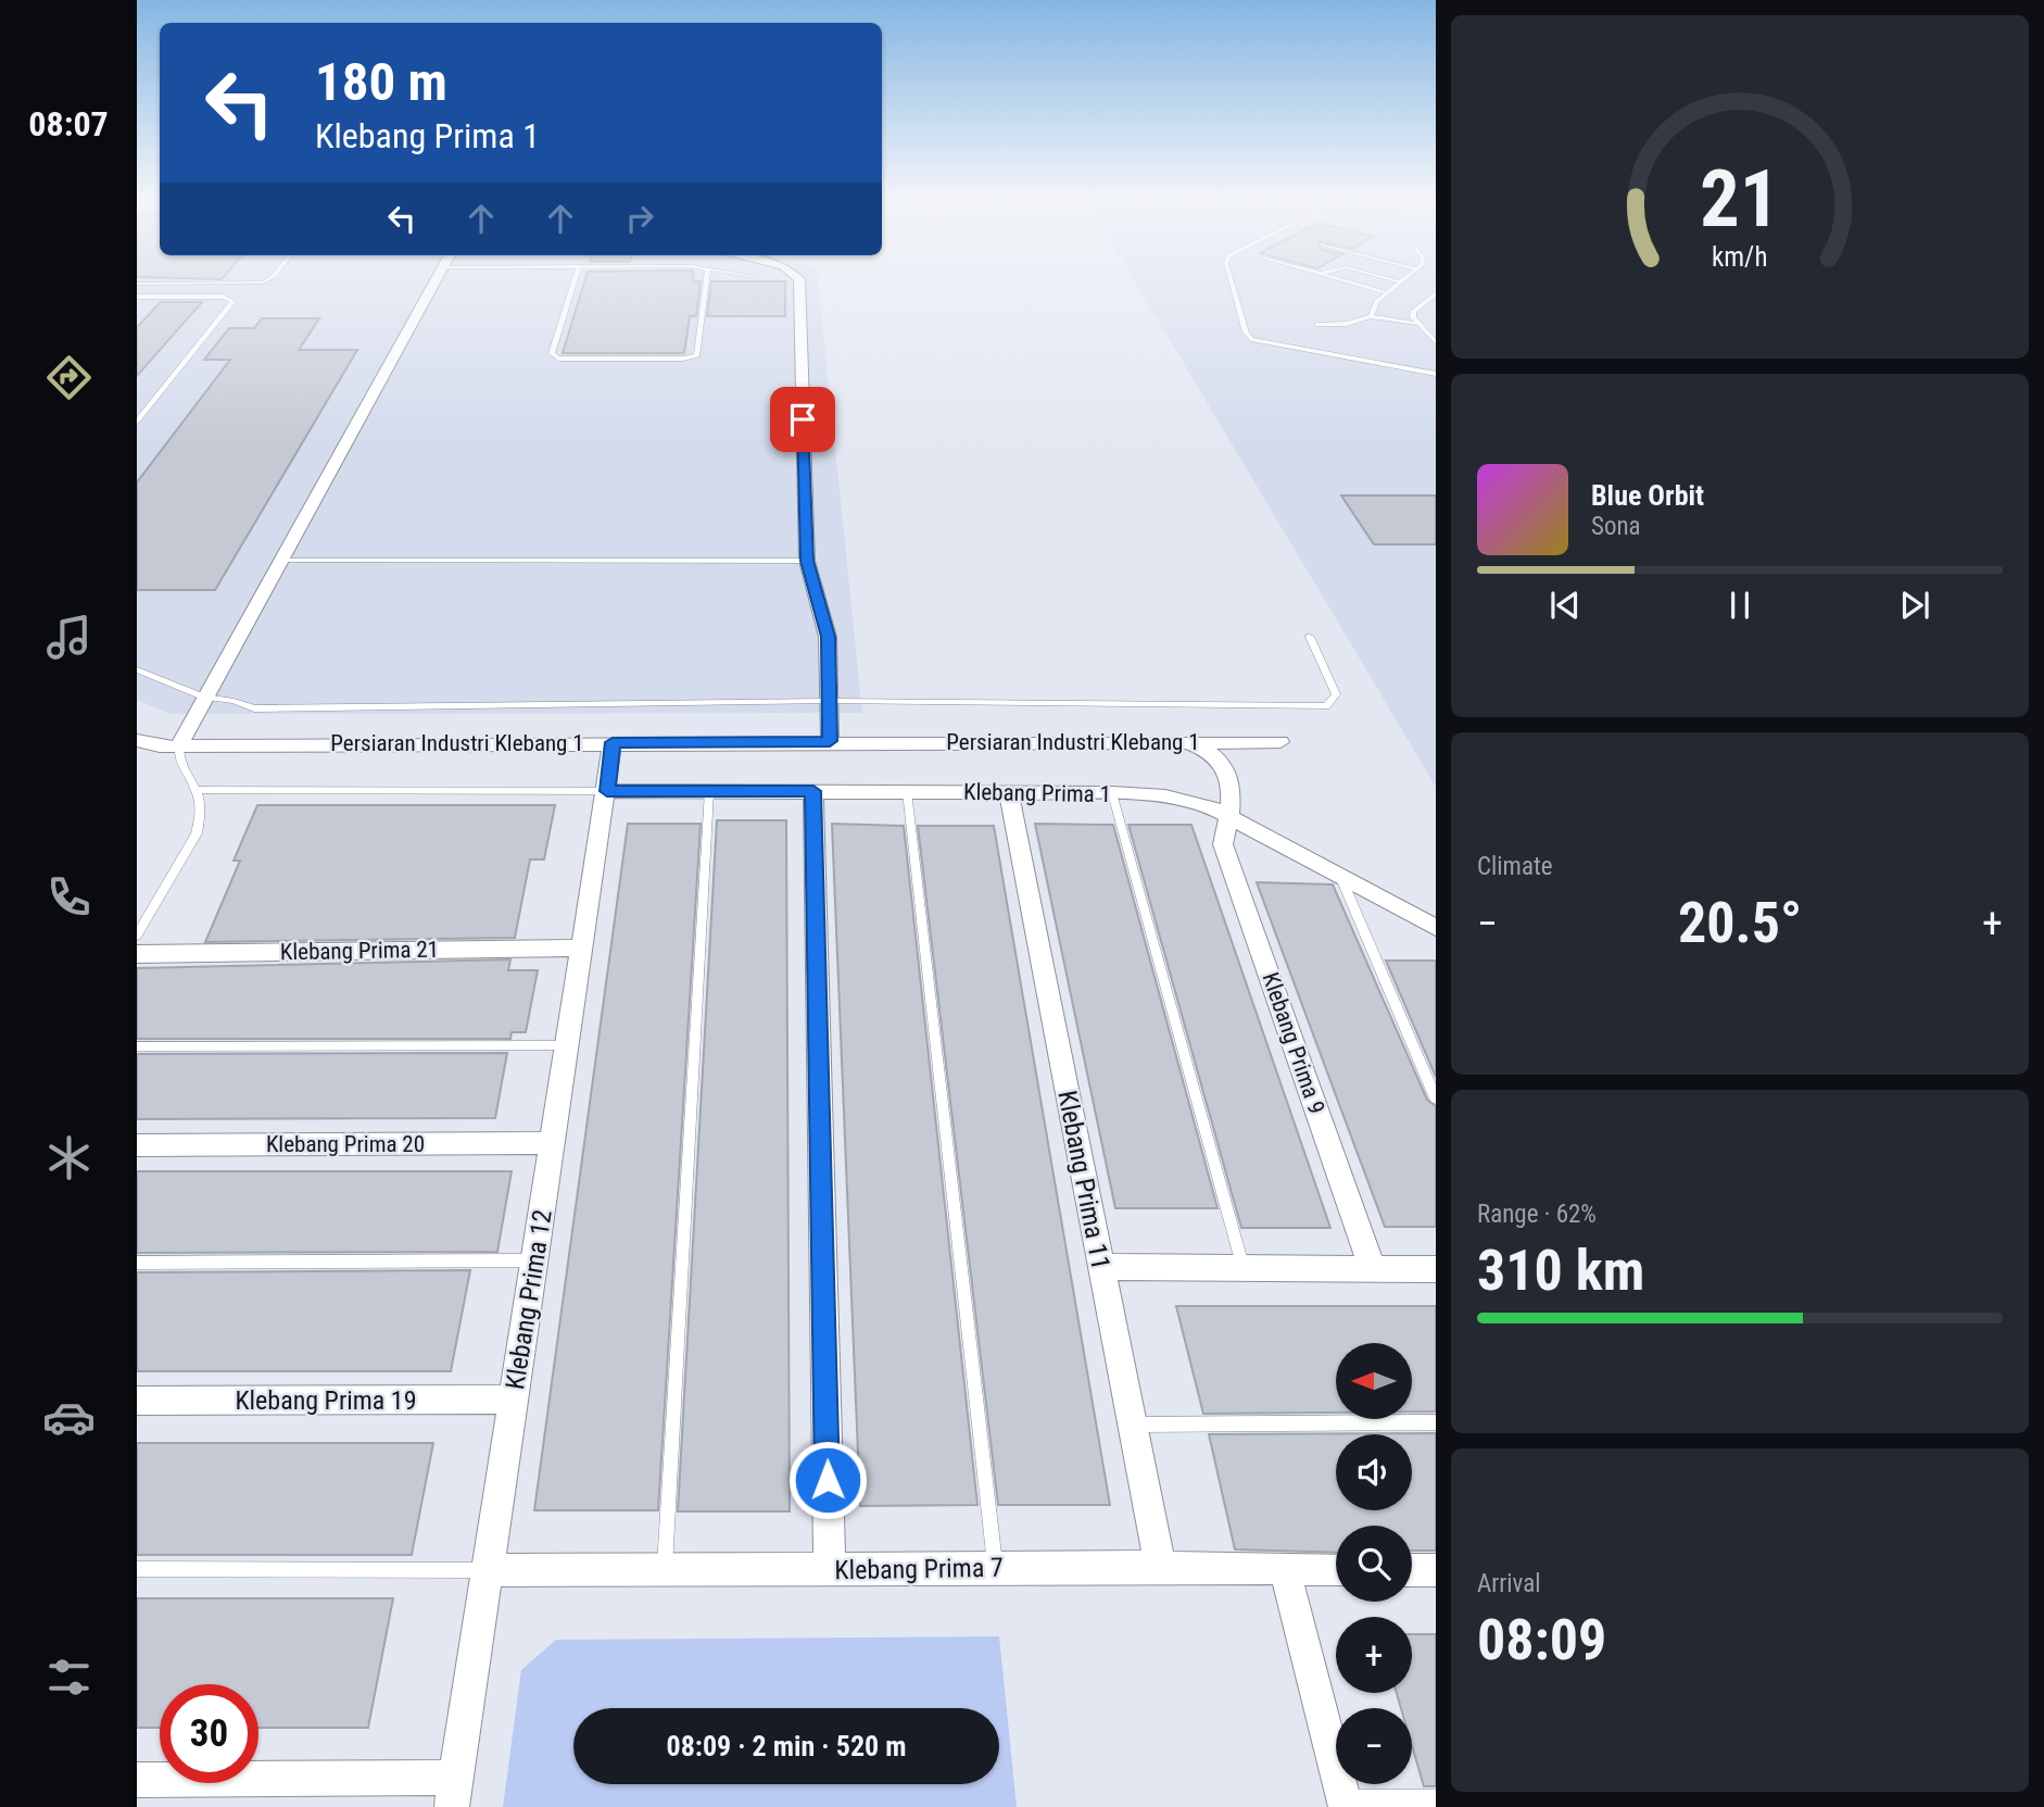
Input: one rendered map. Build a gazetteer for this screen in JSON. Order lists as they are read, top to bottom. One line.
{"streets":{"street":["Persiaran Industri Klebang 1","Klebang Prima 1","Klebang Prima 21","Klebang Prima 9","Klebang Prima 20","Klebang Prima 11","Klebang Prima 12","Klebang Prima 19","Klebang Prima 7"]},"crossings":[["Persiaran Industri Klebang 1","Klebang Prima 9"],["Persiaran Industri Klebang 1","Klebang Prima 12"],["Klebang Prima 1","Klebang Prima 9"],["Klebang Prima 1","Klebang Prima 11"],["Klebang Prima 1","Klebang Prima 12"],["Klebang Prima 21","Klebang Prima 12"],["Klebang Prima 20","Klebang Prima 12"],["Klebang Prima 11","Klebang Prima 7"],["Klebang Prima 12","Klebang Prima 19"],["Klebang Prima 12","Klebang Prima 7"]],"north":"left","page":{"tabs":"08:07","turn":["180 m","Klebang Prima 1"],"song":["Blue Orbit","Sona"],"tile":["Climate",["Range · 62%","310 km"],["Arrival","08:09"]],"heat":["−","20.5°","+"],"map_buttons":["+","−"],"limit":"30","trip":"08:09 · 2 min · 520 m","gauge":["21","km/h"]}}
